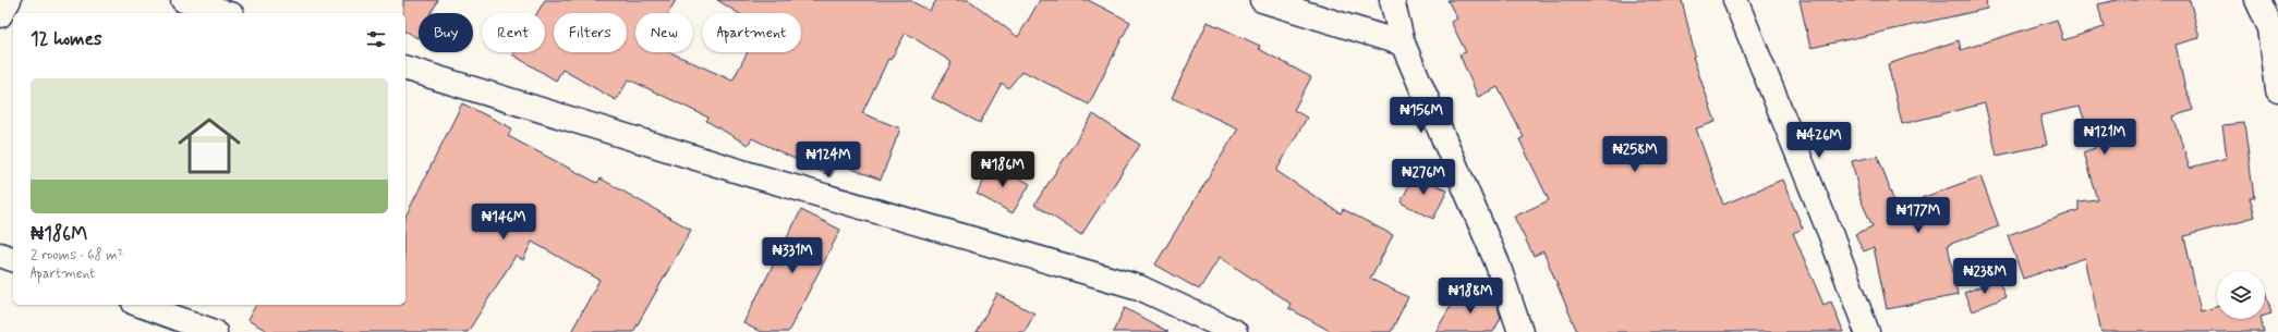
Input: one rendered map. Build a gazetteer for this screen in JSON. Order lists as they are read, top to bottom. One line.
{"page":{"chip":["Buy","Rent","Filters","New","Apartment"],"heading":"12 homes","list":[{"name":"₦186M","note":"2 rooms · 68 m² · Apartment"}],"price":["₦156M","₦121M","₦426M","₦258M","₦124M","₦186M","₦276M","₦177M","₦146M","₦331M","₦238M","₦188M"]}}
